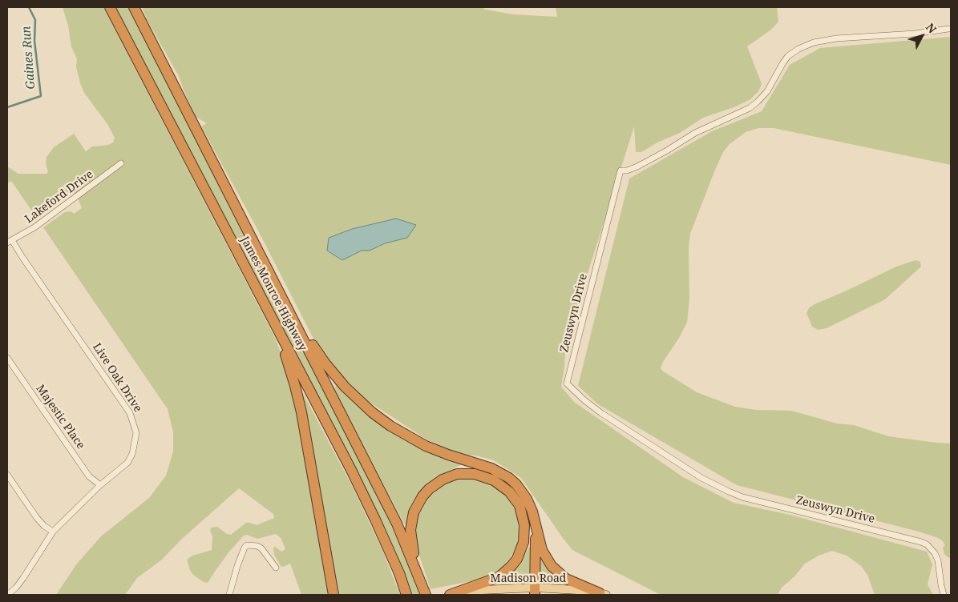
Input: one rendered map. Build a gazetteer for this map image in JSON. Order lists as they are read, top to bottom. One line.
{"streets":{"highway":["James Monroe Highway"],"main road":["Madison Road"],"street":["Lakeford Drive","Zeuswyn Drive","Live Oak Drive","Majestic Place"]},"crossings":[["Lakeford Drive","Live Oak Drive"],["Live Oak Drive","Majestic Place"]],"water":["Gaines Run"],"north":"top right"}
